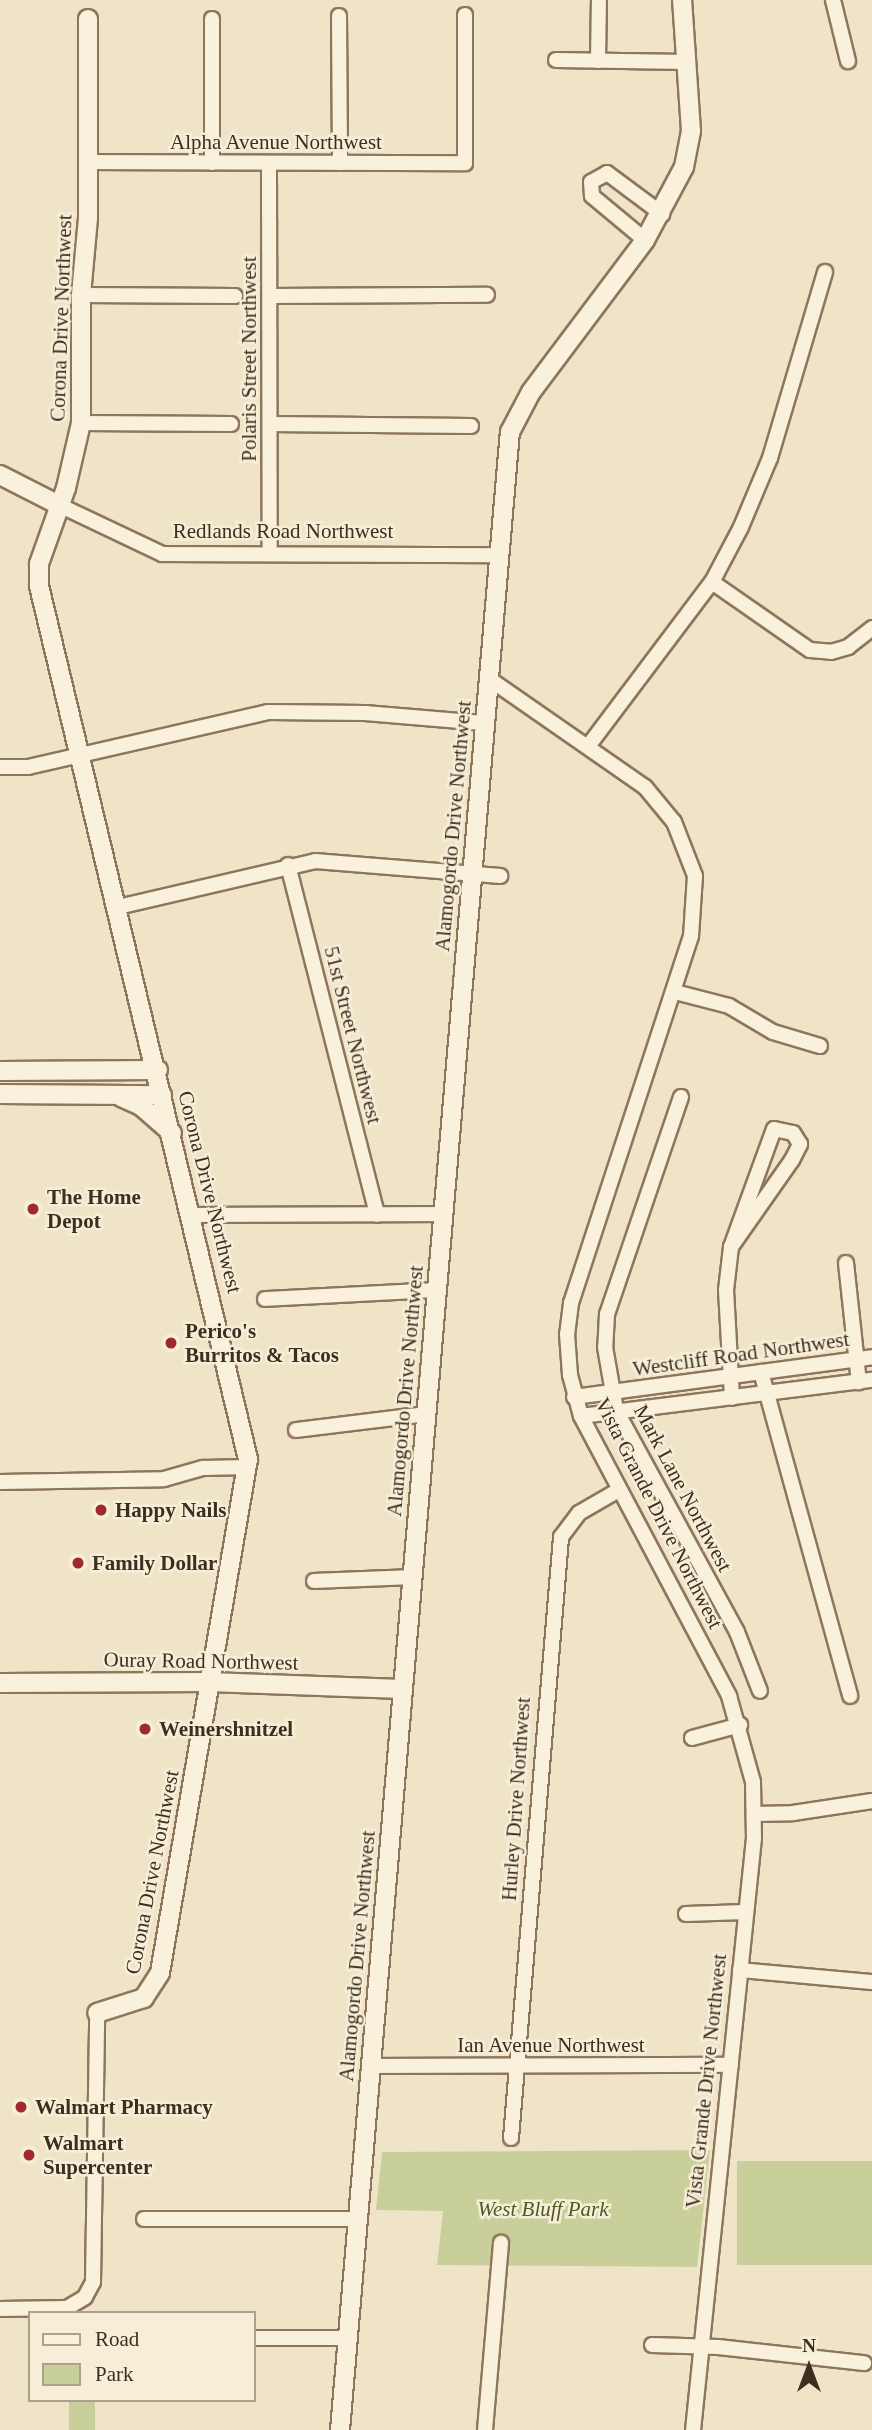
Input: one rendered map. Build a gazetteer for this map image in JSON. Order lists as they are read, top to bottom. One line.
{"streets":{"street":["Alpha Avenue Northwest","Corona Drive Northwest","Polaris Street Northwest","Redlands Road Northwest","Alamogordo Drive Northwest","51st Street Northwest","Westcliff Road Northwest","Mark Lane Northwest","Vista Grande Drive Northwest","Ouray Road Northwest","Hurley Drive Northwest","Ian Avenue Northwest"]},"crossings":[["Alpha Avenue Northwest","Corona Drive Northwest"],["Alpha Avenue Northwest","Polaris Street Northwest"],["Corona Drive Northwest","Redlands Road Northwest"],["Corona Drive Northwest","Ouray Road Northwest"],["Polaris Street Northwest","Redlands Road Northwest"],["Redlands Road Northwest","Alamogordo Drive Northwest"],["Alamogordo Drive Northwest","Vista Grande Drive Northwest"],["Alamogordo Drive Northwest","Ouray Road Northwest"],["Alamogordo Drive Northwest","Ian Avenue Northwest"],["Westcliff Road Northwest","Mark Lane Northwest"],["Westcliff Road Northwest","Vista Grande Drive Northwest"],["Vista Grande Drive Northwest","Hurley Drive Northwest"],["Vista Grande Drive Northwest","Ian Avenue Northwest"],["Hurley Drive Northwest","Ian Avenue Northwest"]],"parks":["West Bluff Park"],"places":["The Home Depot","Perico's Burritos & Tacos","Happy Nails","Family Dollar","Weinershnitzel","Walmart Pharmacy","Walmart Supercenter"],"legend":["Road","Park"],"north":"top"}
